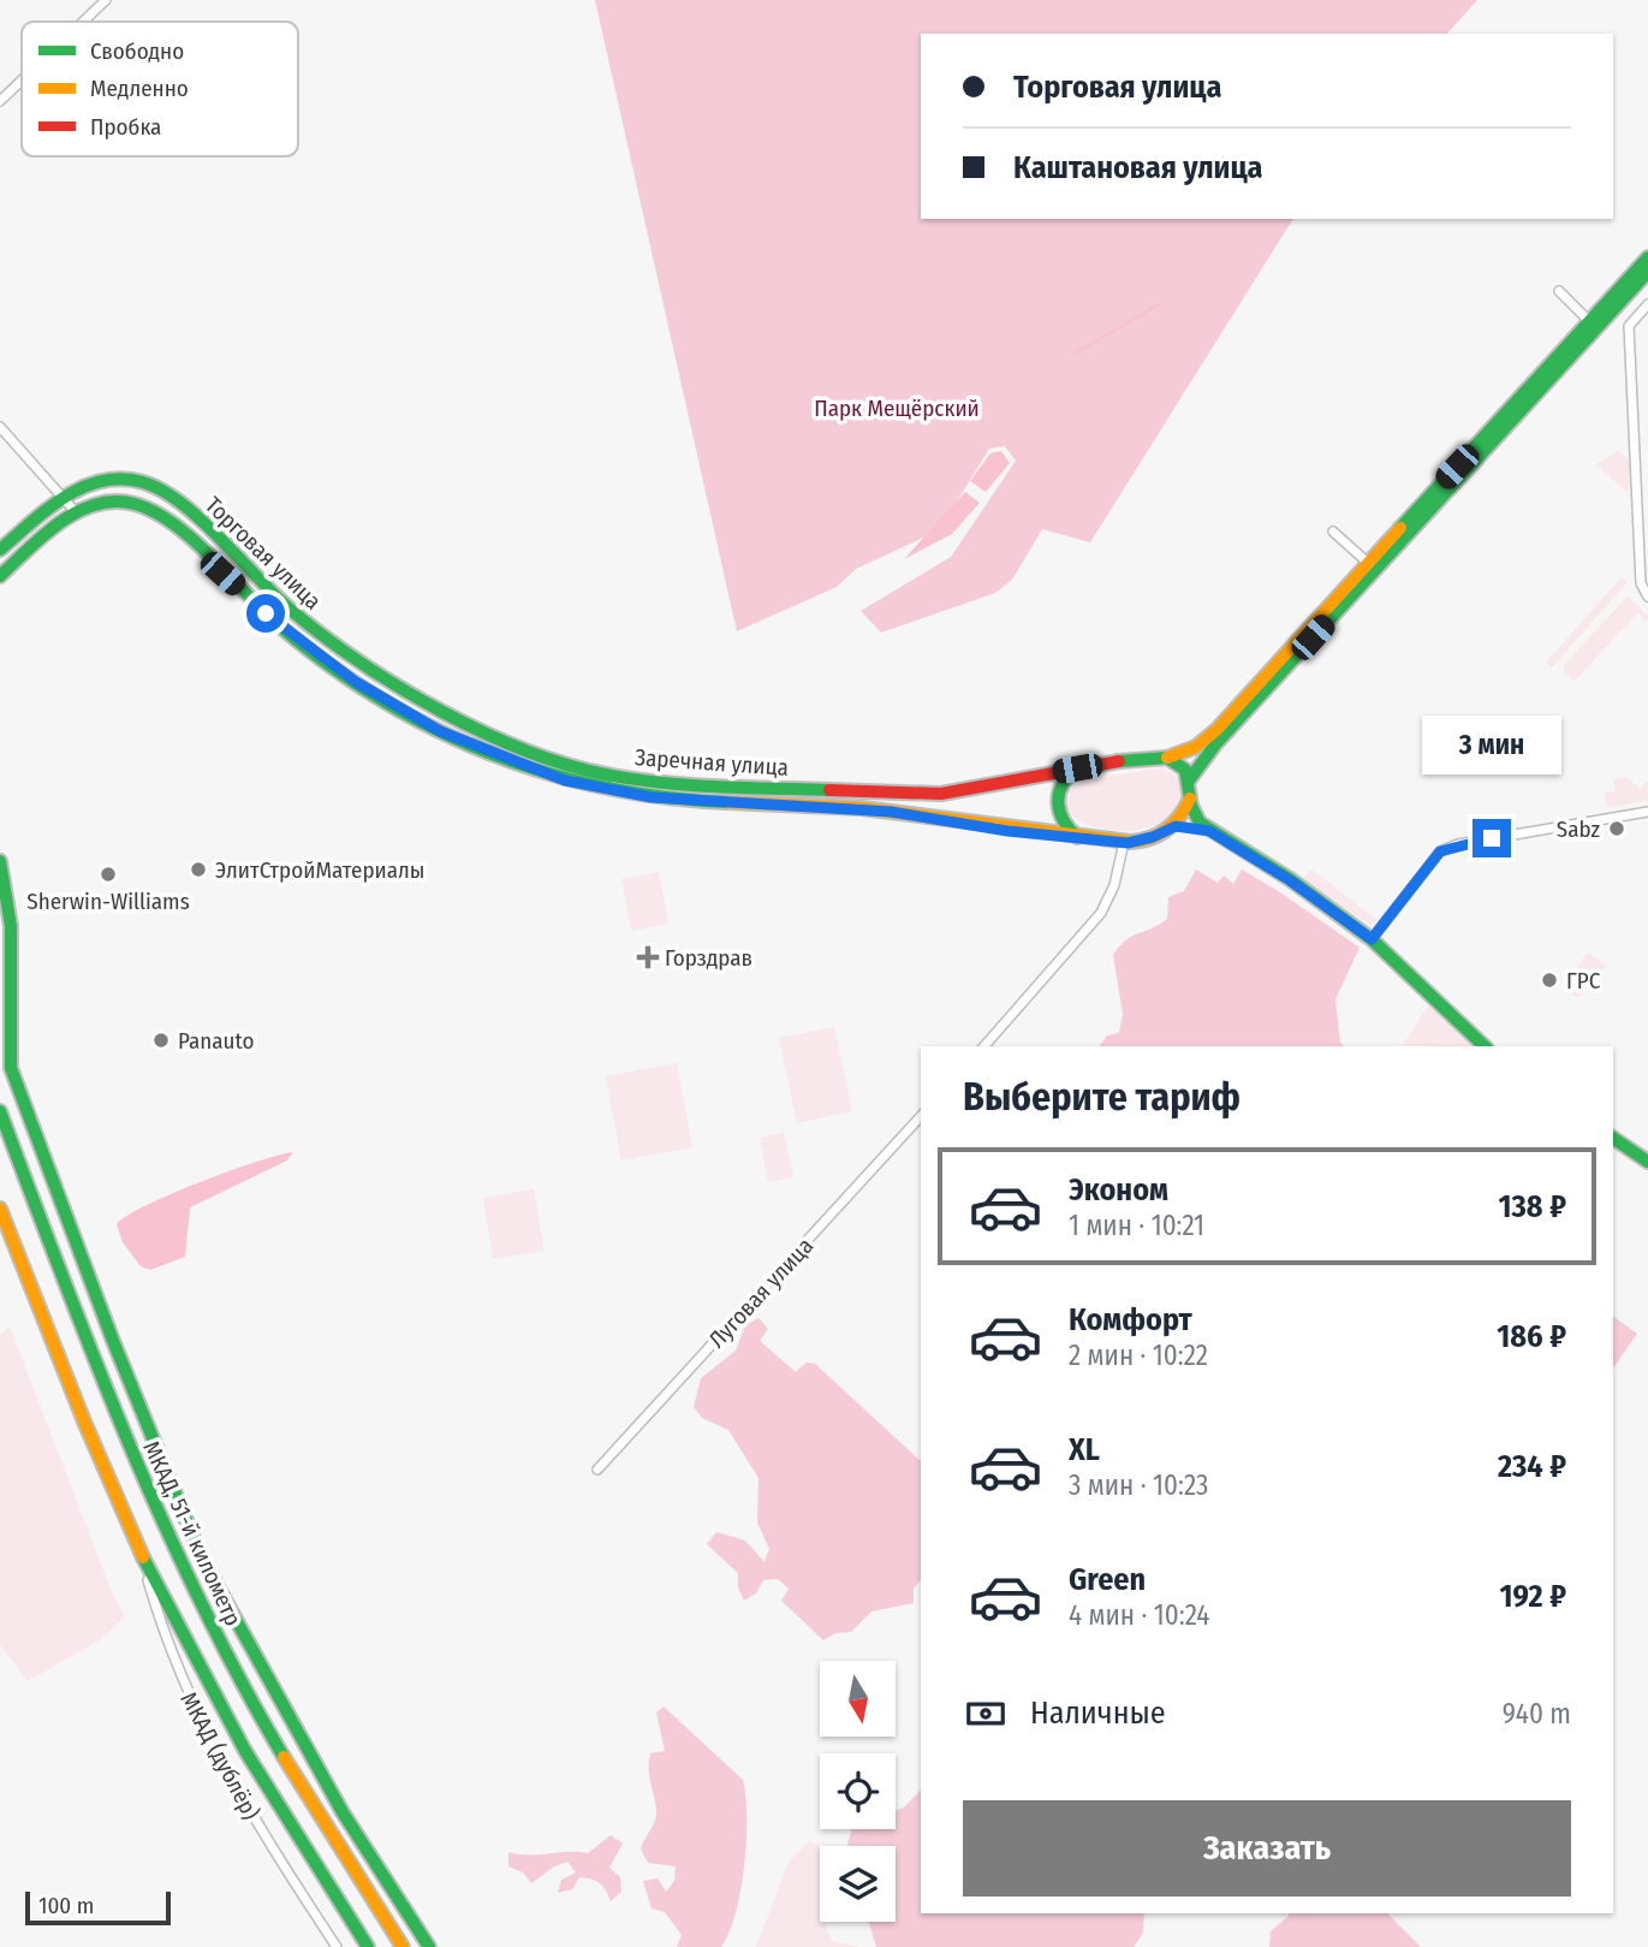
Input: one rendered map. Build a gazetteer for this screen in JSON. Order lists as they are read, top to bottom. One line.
{"streets":{"main road":["Торговая улица","Заречная улица","МКАД, 51-й километр"],"street":["Луговая улица","МКАД (дублёр)"]},"crossings":[["Торговая улица","Заречная улица"]],"parks":["Парк Мещёрский"],"places":{"other":["Sabz","ЭлитСтройМатериалы","Sherwin-Williams","ГРС","Panauto"],"health":["Горздрав"]},"legend":["Свободно","Медленно","Пробка"],"scale_bar":"100 m","north":"bottom","page":{"banner":["Торговая улица","Каштановая улица"],"bubble":"3 мин","heading":"Выберите тариф","list":[{"name":"Эконом","note":"1 мин · 10:21","value":"138 ₽"},{"name":"Комфорт","note":"2 мин · 10:22","value":"186 ₽"},{"name":"XL","note":"3 мин · 10:23","value":"234 ₽"},{"name":"Green","note":"4 мин · 10:24","value":"192 ₽"}],"pay":["Наличные","940 m"],"buttons":"Заказать","scale":"100 m"}}
